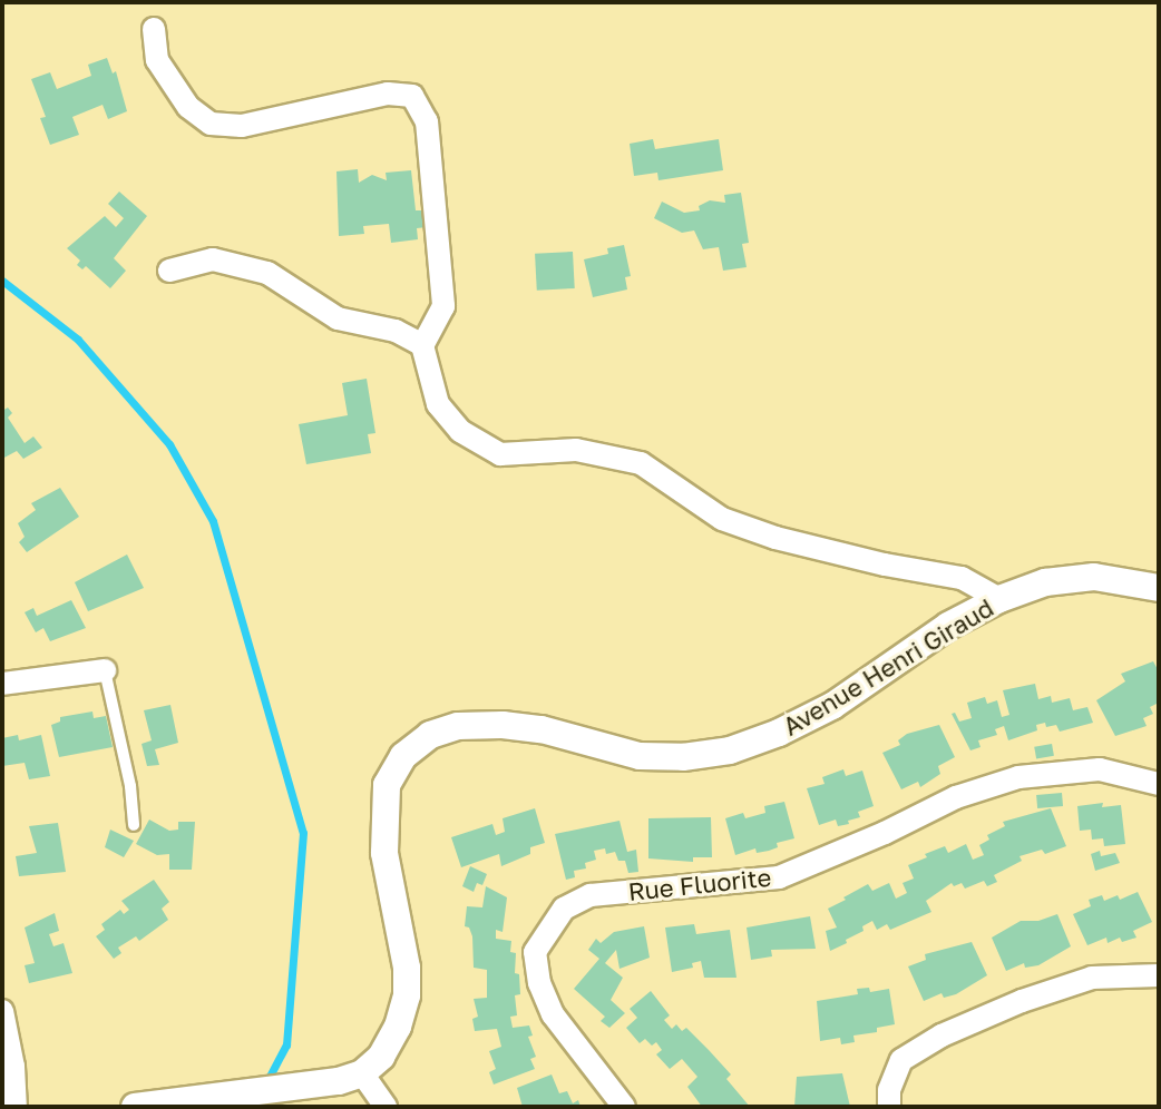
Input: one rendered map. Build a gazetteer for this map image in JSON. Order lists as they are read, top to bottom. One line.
{"streets":{"street":["Avenue Henri Giraud","Rue Fluorite"]}}
